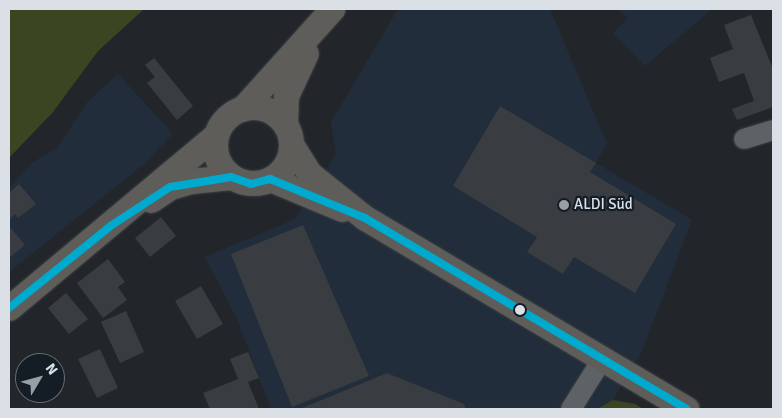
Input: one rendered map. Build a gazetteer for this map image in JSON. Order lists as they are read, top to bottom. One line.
{"places":["ALDI Süd"],"north":"top right"}
